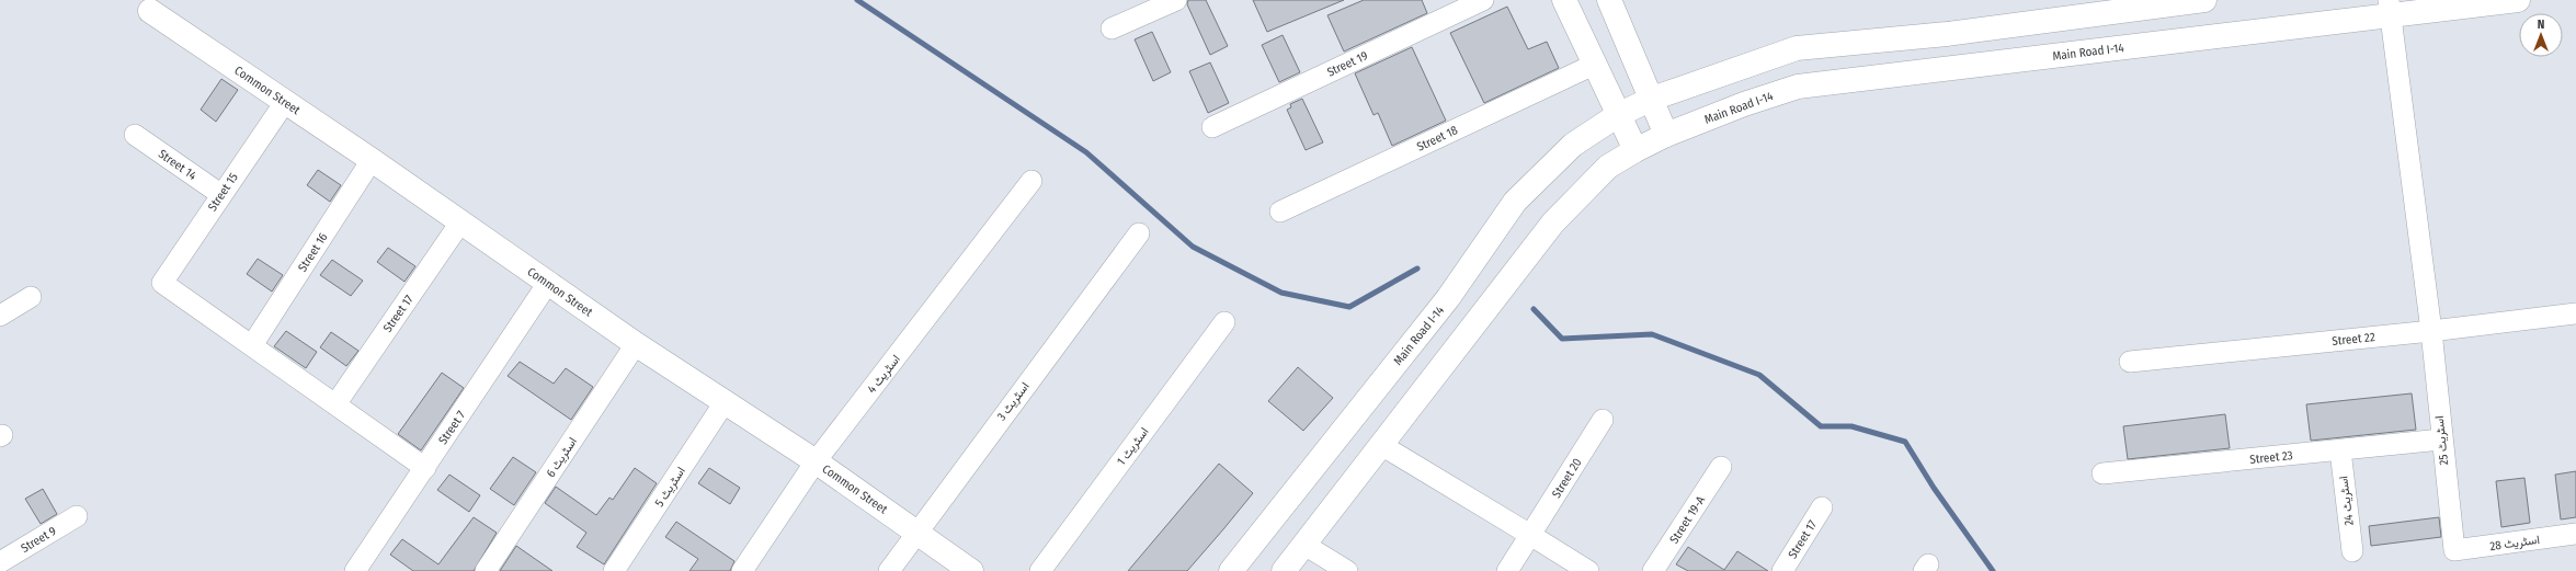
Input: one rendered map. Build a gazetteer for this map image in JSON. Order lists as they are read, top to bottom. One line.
{"streets":{"main road":["Main Road I-14","Common Street"],"street":["Street 19","Street 18","Street 14","Street 15","Street 16","Street 17","Street 22","اسٹریٹ 4","اسٹریٹ 3","Street 7","اسٹریٹ 25","اسٹریٹ 1","اسٹریٹ 6","Street 23","Street 20","اسٹریٹ 5","اسٹریٹ 24","Street 19-A","Street 9","اسٹریٹ 28"]},"crossings":[["Main Road I-14","اسٹریٹ 25"],["Common Street","Street 15"],["Common Street","Street 16"],["Common Street","Street 17"],["Common Street","اسٹریٹ 4"],["Common Street","اسٹریٹ 3"],["Common Street","Street 7"],["Common Street","اسٹریٹ 6"],["Common Street","اسٹریٹ 5"],["Street 14","Street 15"],["Street 15","Street 16"],["Street 22","اسٹریٹ 25"],["اسٹریٹ 25","Street 23"],["اسٹریٹ 25","اسٹریٹ 28"],["Street 23","اسٹریٹ 24"]],"north":"top"}
